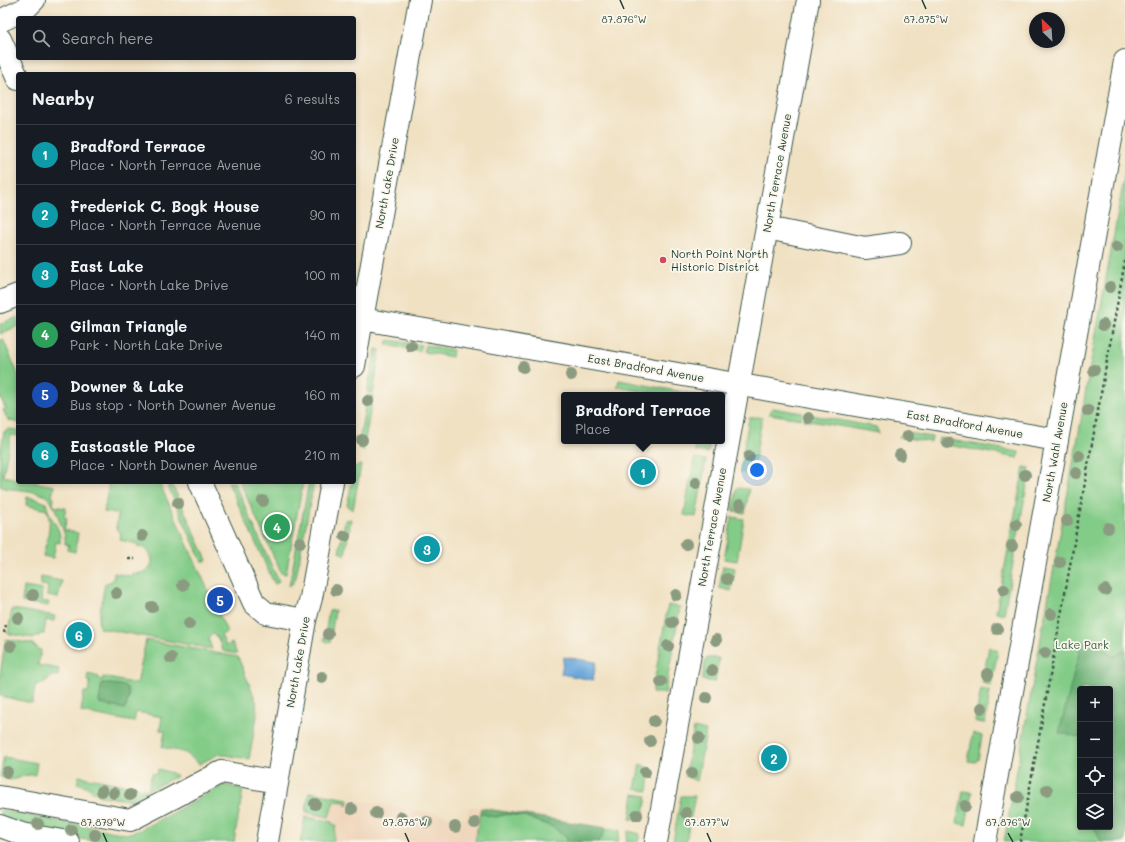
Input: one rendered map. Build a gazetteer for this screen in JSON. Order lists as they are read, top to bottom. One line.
{"streets":{"street":["North Terrace Avenue","North Lake Drive","East Bradford Avenue","North Wahl Avenue"]},"crossings":[["North Terrace Avenue","East Bradford Avenue"],["North Lake Drive","East Bradford Avenue"],["East Bradford Avenue","North Wahl Avenue"]],"parks":["Lake Park"],"places":["North Point North Historic District"],"north":"top left","page":{"search":"Search here","heading":["Nearby","6 results"],"list":[{"mark":"1","name":"Bradford Terrace","note":"Place · North Terrace Avenue","value":"30 m"},{"mark":"2","name":"Frederick C. Bogk House","note":"Place · North Terrace Avenue","value":"90 m"},{"mark":"3","name":"East Lake","note":"Place · North Lake Drive","value":"100 m"},{"mark":"4","name":"Gilman Triangle","note":"Park · North Lake Drive","value":"140 m"},{"mark":"5","name":"Downer & Lake","note":"Bus stop · North Downer Avenue","value":"160 m"},{"mark":"6","name":"Eastcastle Place","note":"Place · North Downer Avenue","value":"210 m"}],"popup":["Bradford Terrace","Place"],"pins":["1","4","3","5","6","2"],"map_buttons":["+","−"]},"coordinates":["87.875°W","87.876°W","87.878°W","87.877°W","87.879°W"]}
